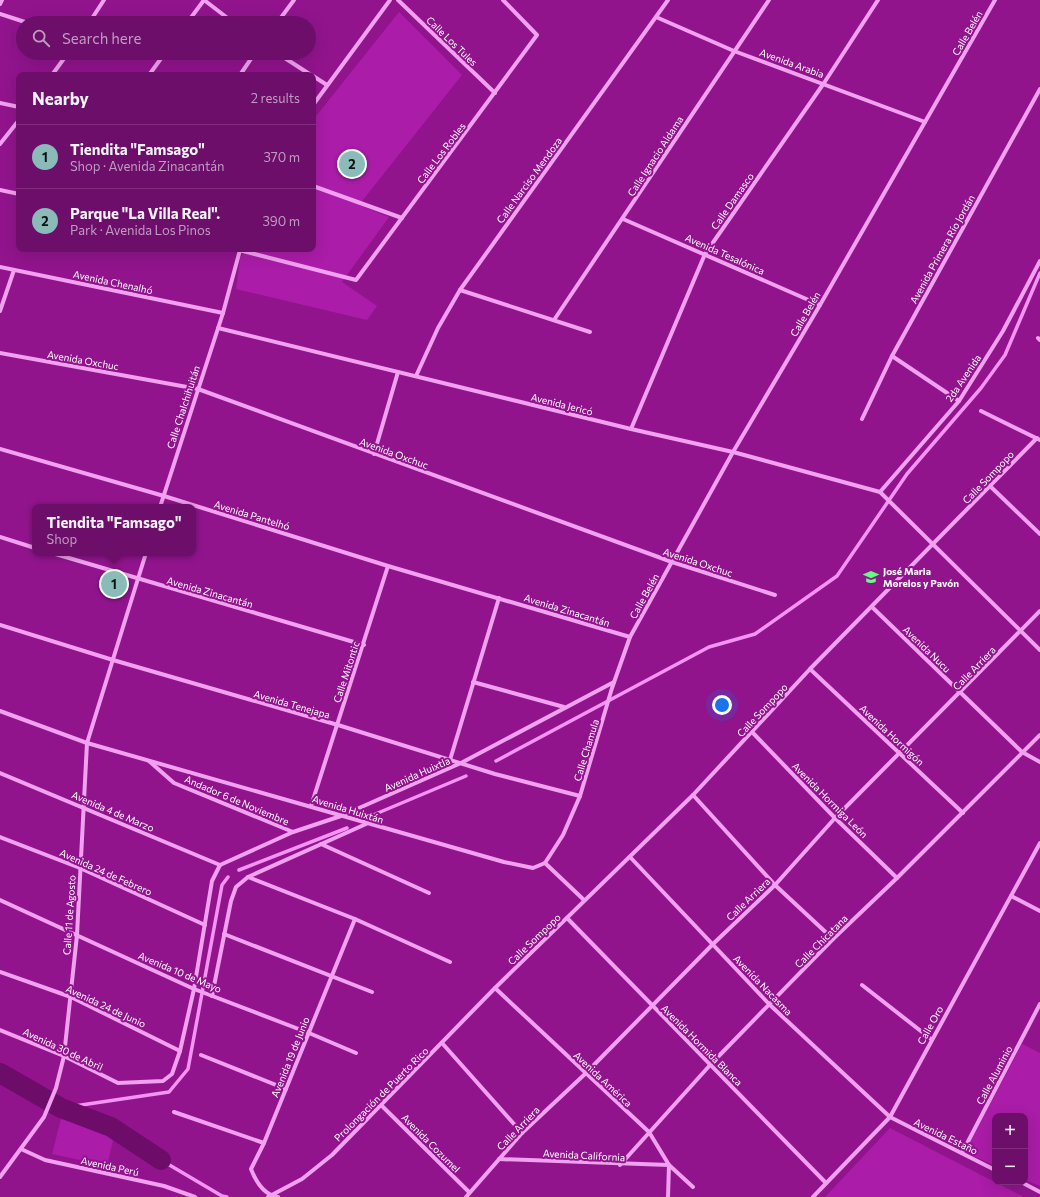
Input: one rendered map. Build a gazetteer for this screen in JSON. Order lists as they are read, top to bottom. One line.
{"streets":{"street":["Calle Belén","Calle Los Tules","Avenida Arabia","Calle Los Robles","Calle Ignacio Aldama","Calle Narciso Mendoza","Calle Damasco","Avenida Primera Río Jordán","Avenida Tesalónica","Avenida Chenalhó","Avenida Oxchuc","2da Avenida","Avenida Jericó","Calle Chalchihuitán","Calle Sompopo","Avenida Pantelhó","Avenida Zinacantán","Avenida Nucu","Calle Arriera","Calle Mitontic","Avenida Tenejapa","Avenida Hormigón","Calle Chamula","Avenida Huixtla","Andador 6 de Noviembre","Avenida Hormiga León","Avenida Huixtán","Avenida 4 de Marzo","Avenida 24 de Febrero","Calle 11 de Agosto","Calle Chicatana","Avenida 10 de Mayo","Avenida Nacasma","Avenida 24 de Junio","Calle Oro","Avenida Hormida Blanca","Avenida 30 de Abril","Avenida 19 de Junio","Calle Aluminio","Avenida América","Prolongación de Puerto Rico","Avenida Estaño","Avenida Cozumel","Avenida California","Avenida Perú"]},"crossings":[["Calle Belén","Avenida Arabia"],["Calle Belén","Avenida Tesalónica"],["Calle Belén","Avenida Oxchuc"],["Calle Belén","Avenida Jericó"],["Calle Belén","Avenida Zinacantán"],["Calle Belén","Calle Chamula"],["Calle Los Tules","Calle Los Robles"],["Avenida Arabia","Calle Ignacio Aldama"],["Avenida Arabia","Calle Narciso Mendoza"],["Avenida Arabia","Calle Damasco"],["Calle Ignacio Aldama","Avenida Tesalónica"],["Calle Narciso Mendoza","Avenida Jericó"],["Calle Damasco","Avenida Tesalónica"],["Calle Damasco","Avenida Jericó"],["Avenida Chenalhó","Calle Chalchihuitán"],["Avenida Oxchuc","Calle Chalchihuitán"],["2da Avenida","Avenida Jericó"],["Avenida Jericó","Calle Chalchihuitán"],["Avenida Jericó","Calle Sompopo"],["Avenida Jericó","Calle Arriera"],["Calle Chalchihuitán","Avenida Pantelhó"],["Calle Sompopo","Avenida Nucu"],["Calle Sompopo","Avenida Hormigón"],["Calle Sompopo","Avenida Hormiga León"],["Calle Sompopo","Avenida Nacasma"],["Calle Sompopo","Avenida Hormida Blanca"],["Calle Sompopo","Avenida América"],["Calle Sompopo","Prolongación de Puerto Rico"],["Avenida Pantelhó","Avenida Zinacantán"],["Avenida Pantelhó","Calle Mitontic"],["Avenida Zinacantán","Calle Mitontic"],["Avenida Zinacantán","Calle Chamula"],["Avenida Nucu","Calle Arriera"],["Avenida Nucu","Calle Chicatana"],["Calle Arriera","Avenida Hormigón"],["Calle Arriera","Avenida Hormiga León"],["Calle Arriera","Avenida Nacasma"],["Calle Arriera","Avenida Hormida Blanca"],["Calle Arriera","Avenida América"],["Calle Arriera","Avenida Cozumel"],["Calle Arriera","Avenida California"],["Calle Mitontic","Avenida Tenejapa"],["Calle Mitontic","Avenida Huixtán"],["Avenida Tenejapa","Calle Chamula"],["Avenida Tenejapa","Avenida Huixtla"],["Avenida Hormigón","Calle Chicatana"],["Calle Chamula","Avenida Huixtla"],["Calle Chamula","Avenida Huixtán"],["Avenida Huixtla","Andador 6 de Noviembre"],["Avenida Huixtla","Avenida Huixtán"],["Avenida Huixtla","Avenida 4 de Marzo"],["Andador 6 de Noviembre","Avenida Huixtán"],["Andador 6 de Noviembre","Calle 11 de Agosto"],["Avenida Hormiga León","Calle Chicatana"],["Avenida 4 de Marzo","Calle 11 de Agosto"],["Avenida 24 de Febrero","Calle 11 de Agosto"],["Calle 11 de Agosto","Avenida 10 de Mayo"],["Calle 11 de Agosto","Avenida 24 de Junio"],["Calle 11 de Agosto","Avenida 30 de Abril"],["Calle 11 de Agosto","Avenida Perú"],["Calle Chicatana","Avenida Nacasma"],["Calle Chicatana","Avenida Hormida Blanca"],["Calle Chicatana","Avenida América"],["Calle Chicatana","Avenida California"],["Avenida 10 de Mayo","Avenida 19 de Junio"],["Avenida Nacasma","Calle Oro"],["Avenida Nacasma","Avenida Estaño"],["Avenida 24 de Junio","Avenida 30 de Abril"],["Calle Oro","Avenida Hormida Blanca"],["Calle Oro","Avenida Estaño"],["Avenida 19 de Junio","Prolongación de Puerto Rico"],["Calle Aluminio","Avenida Estaño"],["Avenida América","Prolongación de Puerto Rico"],["Avenida América","Avenida California"],["Prolongación de Puerto Rico","Avenida Cozumel"]],"places":{"school or university":["José Maria Morelos y Pavón"]},"page":{"search":"Search here","heading":["Nearby","2 results"],"list":[{"mark":"1","name":"Tiendita \"Famsago\"","note":"Shop · Avenida Zinacantán","value":"370 m"},{"mark":"2","name":"Parque \"La Villa Real\".","note":"Park · Avenida Los Pinos","value":"390 m"}],"pins":["2","1"],"popup":["Tiendita \"Famsago\"","Shop"],"map_buttons":["+","−"]}}
